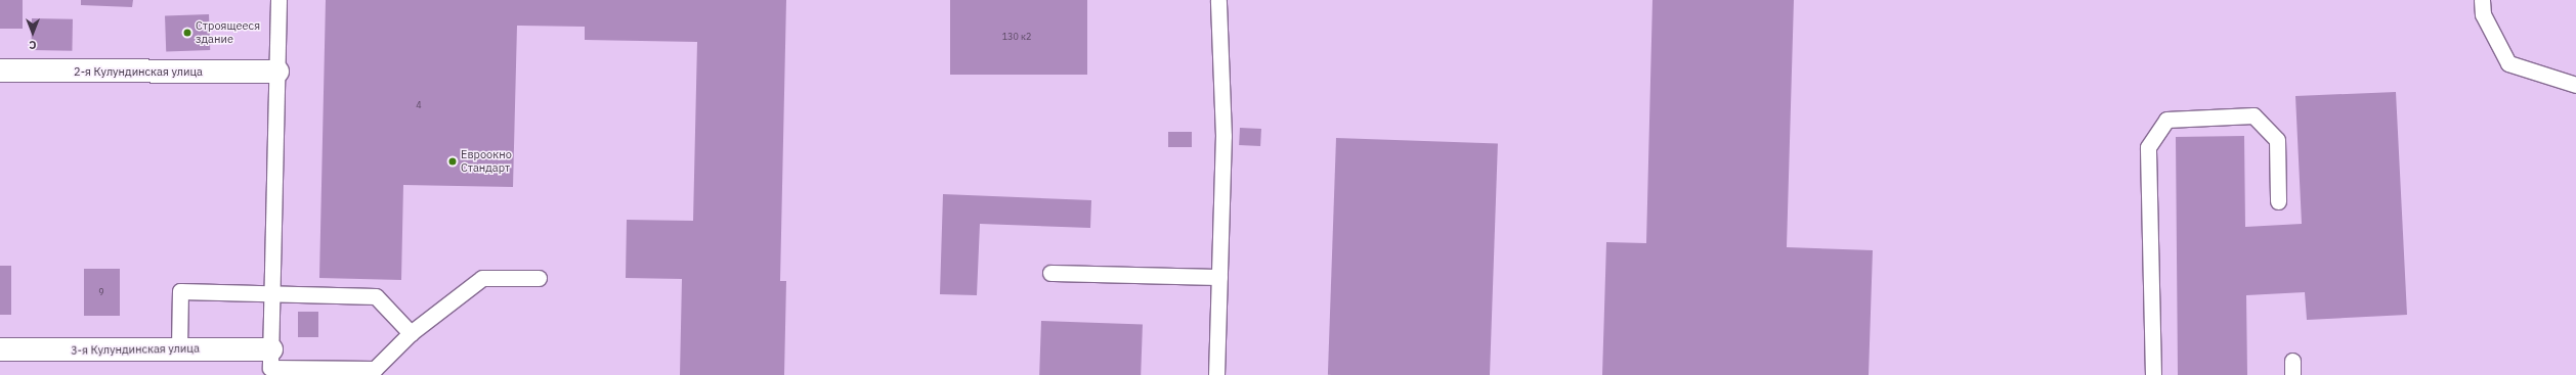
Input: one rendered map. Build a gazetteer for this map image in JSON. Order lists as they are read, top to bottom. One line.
{"streets":{"street":["2-я Кулундинская улица","3-я Кулундинская улица"]},"places":["Строящееся здание","Евроокно Стандарт"],"house_numbers":["130 к2","4","9"],"north":"bottom"}
